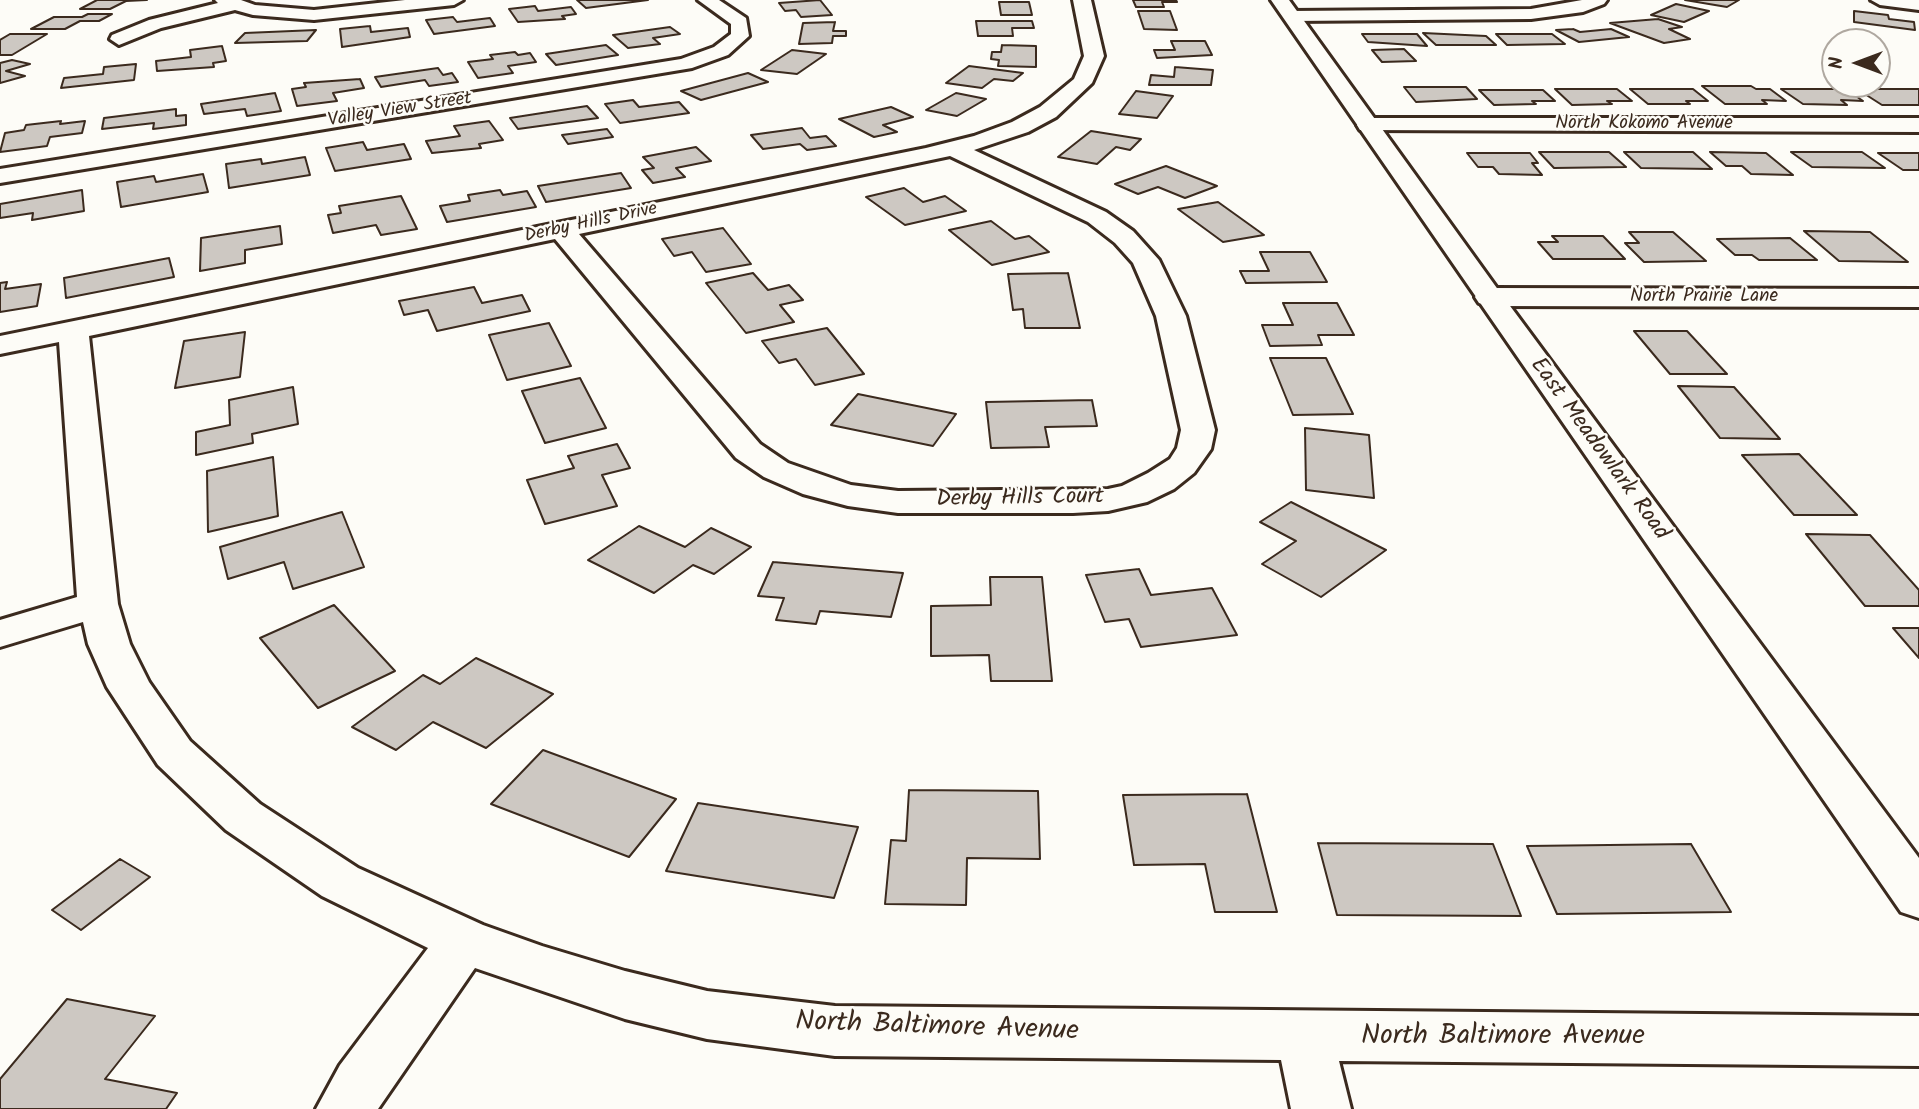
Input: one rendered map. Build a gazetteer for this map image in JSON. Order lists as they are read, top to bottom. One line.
{"streets":{"street":["Valley View Street","North Kokomo Avenue","Derby Hills Drive","North Prairie Lane","East Meadowlark Road","Derby Hills Court","North Baltimore Avenue"]},"crossings":[["North Kokomo Avenue","East Meadowlark Road"],["Derby Hills Drive","Derby Hills Court"],["Derby Hills Drive","North Baltimore Avenue"],["North Prairie Lane","East Meadowlark Road"]],"north":"left"}
